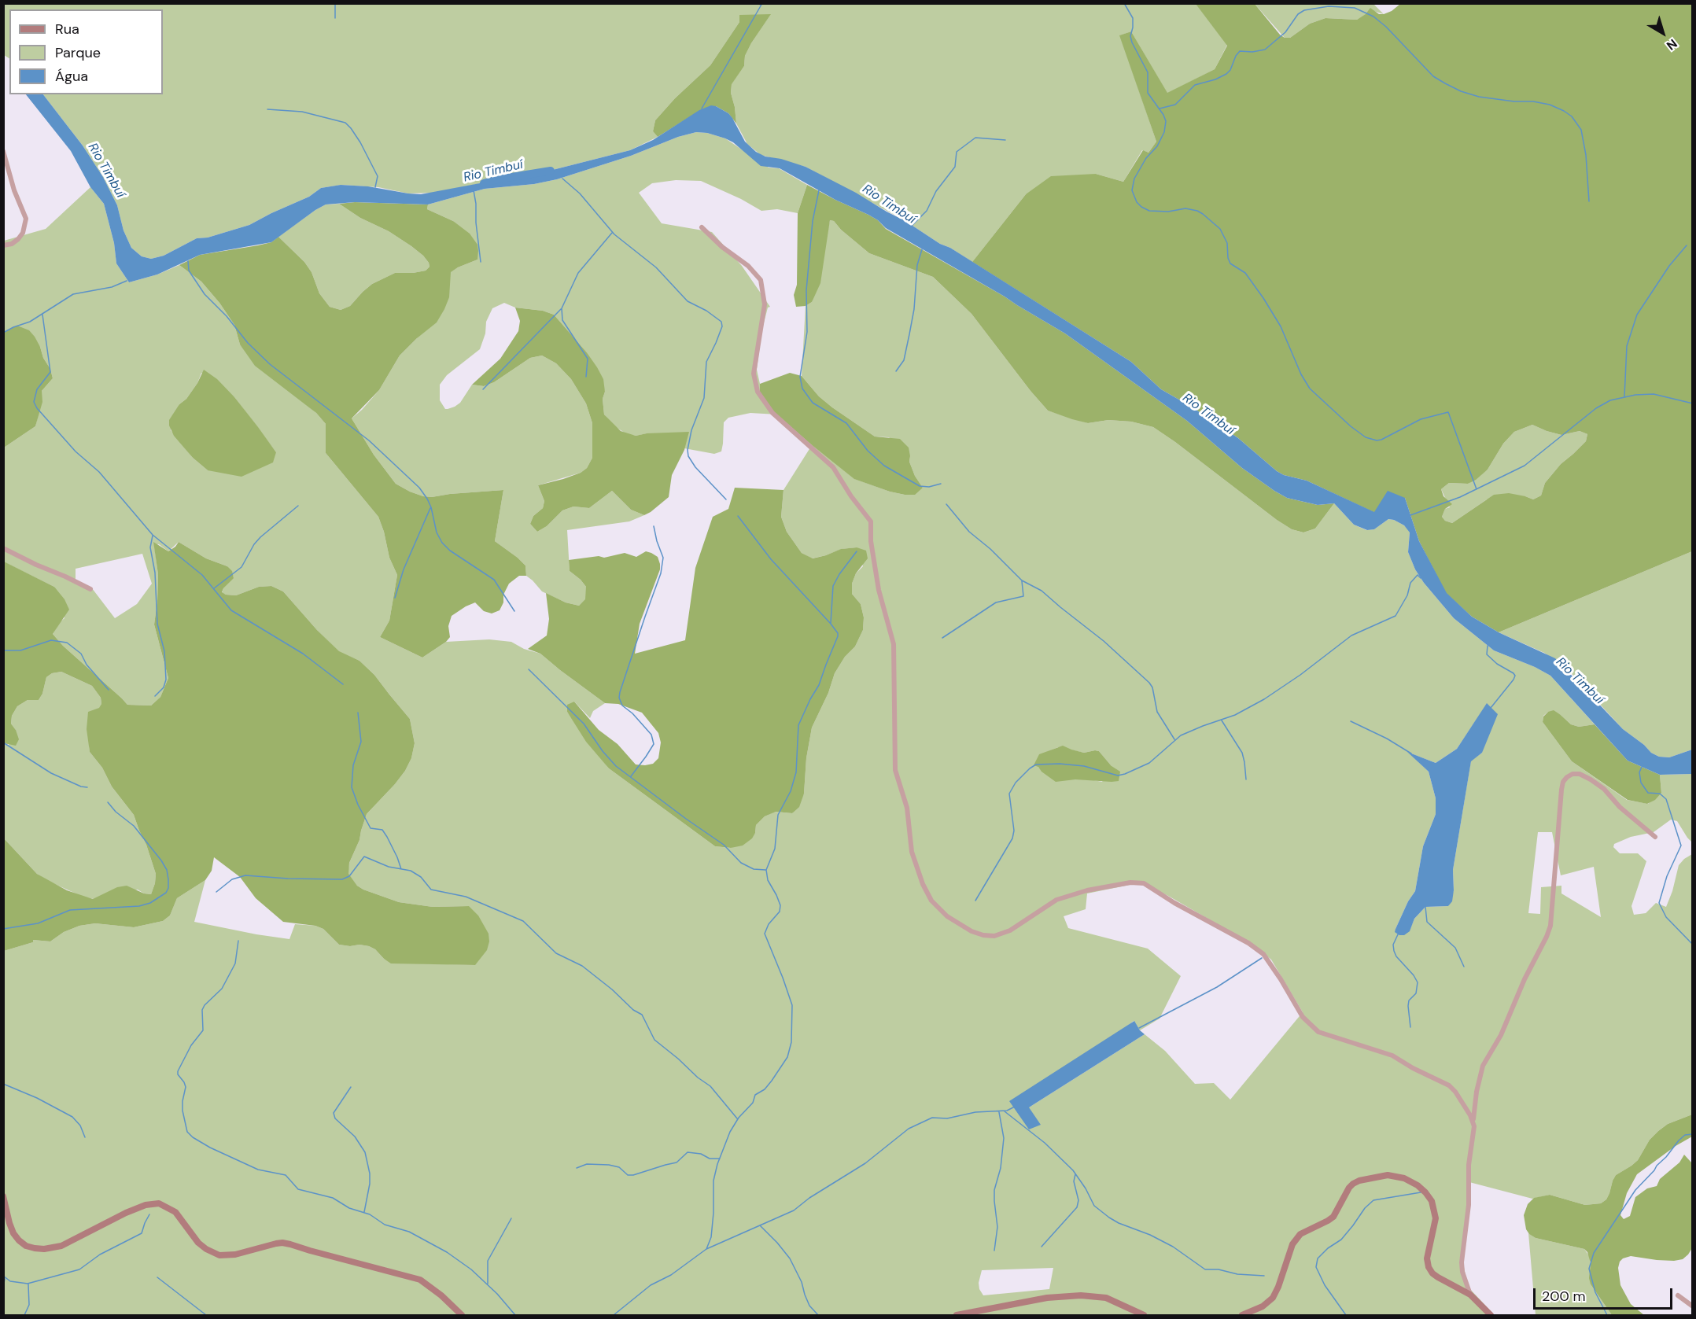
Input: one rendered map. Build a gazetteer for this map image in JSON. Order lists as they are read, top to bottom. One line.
{"water":["Rio Timbuí"],"legend":["Rua","Parque","Água"],"scale_bar":"200 m","north":"bottom right"}
